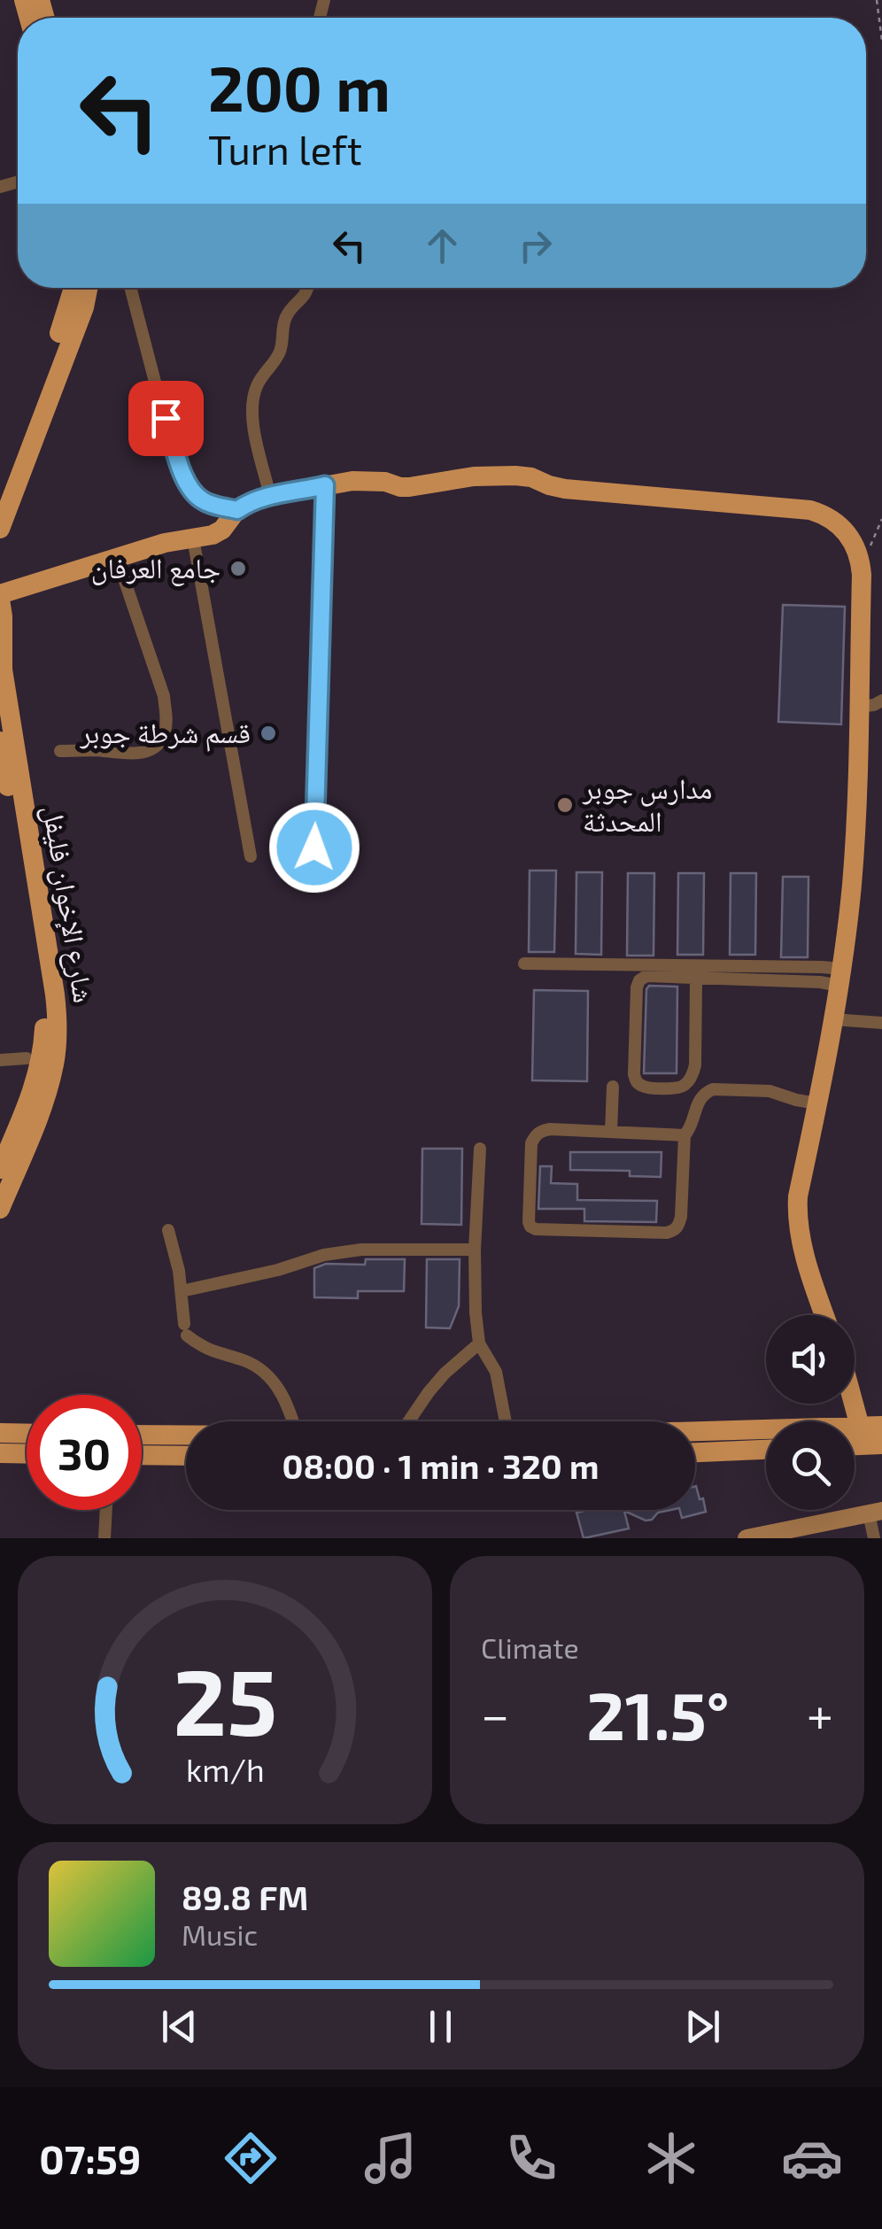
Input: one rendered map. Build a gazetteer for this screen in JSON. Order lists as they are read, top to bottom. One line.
{"streets":{"main road":["شارع الإخوان فليفل"]},"places":["جامع العرفان","قسم شرطة جوبر","مدارس جوبر المحدثة"],"page":{"turn":["200 m","Turn left"],"limit":"30","trip":"08:00 · 1 min · 320 m","tile":"Climate","heat":["−","21.5°","+"],"song":["89.8 FM","Music"],"tabs":"07:59","gauge":["25","km/h"]}}
